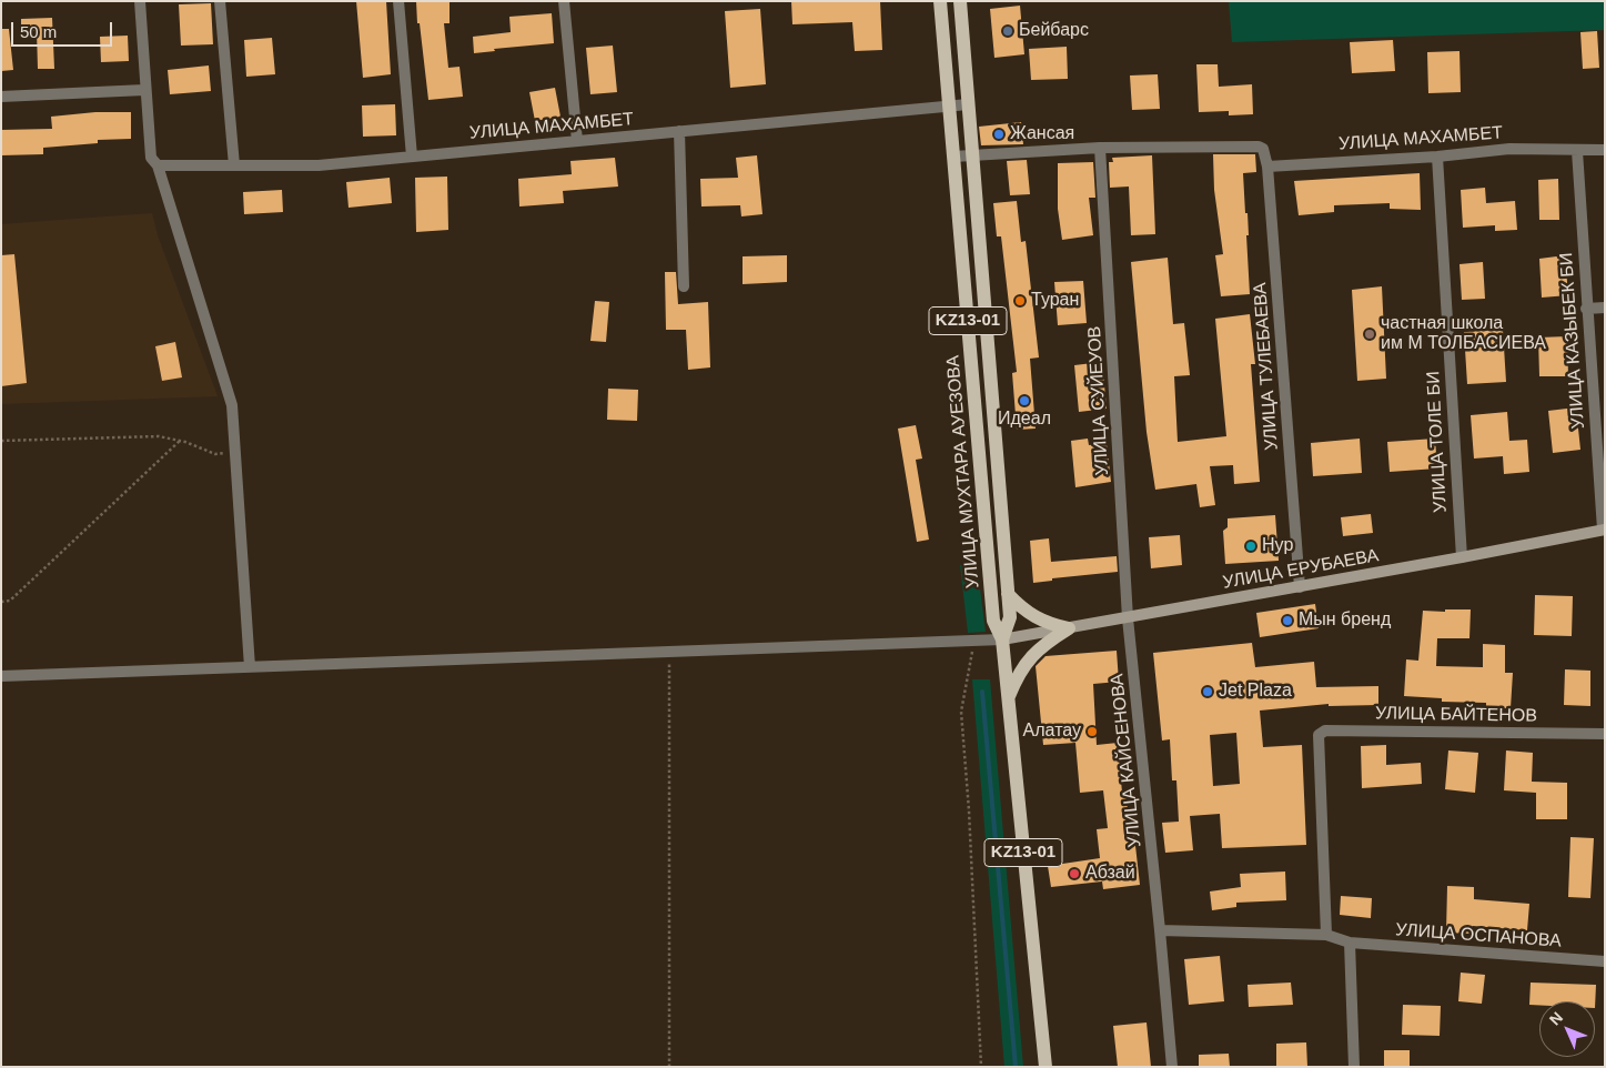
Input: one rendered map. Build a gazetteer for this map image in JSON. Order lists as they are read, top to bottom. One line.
{"streets":{"main road":["KZ13-01","УЛИЦА МУХТАРА АУЕЗОВА"],"street":["УЛИЦА МАХАМБЕТ","УЛИЦА КАЗЫБЕК БИ","УЛИЦА ТУЛЕБАЕВА","УЛИЦА СУЙЕУОВ","УЛИЦА ТОЛЕ БИ","УЛИЦА ЕРУБАЕВА","УЛИЦА БАЙТЕНОВ","УЛИЦА КАЙСЕНОВА","УЛИЦА ОСПАНОВА"]},"crossings":[["УЛИЦА МАХАМБЕТ","УЛИЦА КАЗЫБЕК БИ"],["УЛИЦА МАХАМБЕТ","УЛИЦА ТУЛЕБАЕВА"],["УЛИЦА МАХАМБЕТ","УЛИЦА ТОЛЕ БИ"],["УЛИЦА МАХАМБЕТ","УЛИЦА МУХТАРА АУЕЗОВА"],["УЛИЦА КАЗЫБЕК БИ","УЛИЦА ЕРУБАЕВА"],["УЛИЦА ТУЛЕБАЕВА","УЛИЦА СУЙЕУОВ"],["УЛИЦА ТУЛЕБАЕВА","УЛИЦА ЕРУБАЕВА"],["УЛИЦА СУЙЕУОВ","УЛИЦА ЕРУБАЕВА"],["УЛИЦА СУЙЕУОВ","УЛИЦА КАЙСЕНОВА"],["УЛИЦА ТОЛЕ БИ","УЛИЦА ЕРУБАЕВА"],["УЛИЦА МУХТАРА АУЕЗОВА","УЛИЦА ЕРУБАЕВА"],["УЛИЦА ЕРУБАЕВА","УЛИЦА КАЙСЕНОВА"],["УЛИЦА БАЙТЕНОВ","УЛИЦА ОСПАНОВА"],["УЛИЦА КАЙСЕНОВА","УЛИЦА ОСПАНОВА"]],"places":["Бейбарс","Жансая","Туран","частная школа им М ТОЛБАСИЕВА","Идеал","Нур","Мын бренд","Jet Plaza","Алатау","Абзай"],"scale_bar":"50 m","north":"top left"}
